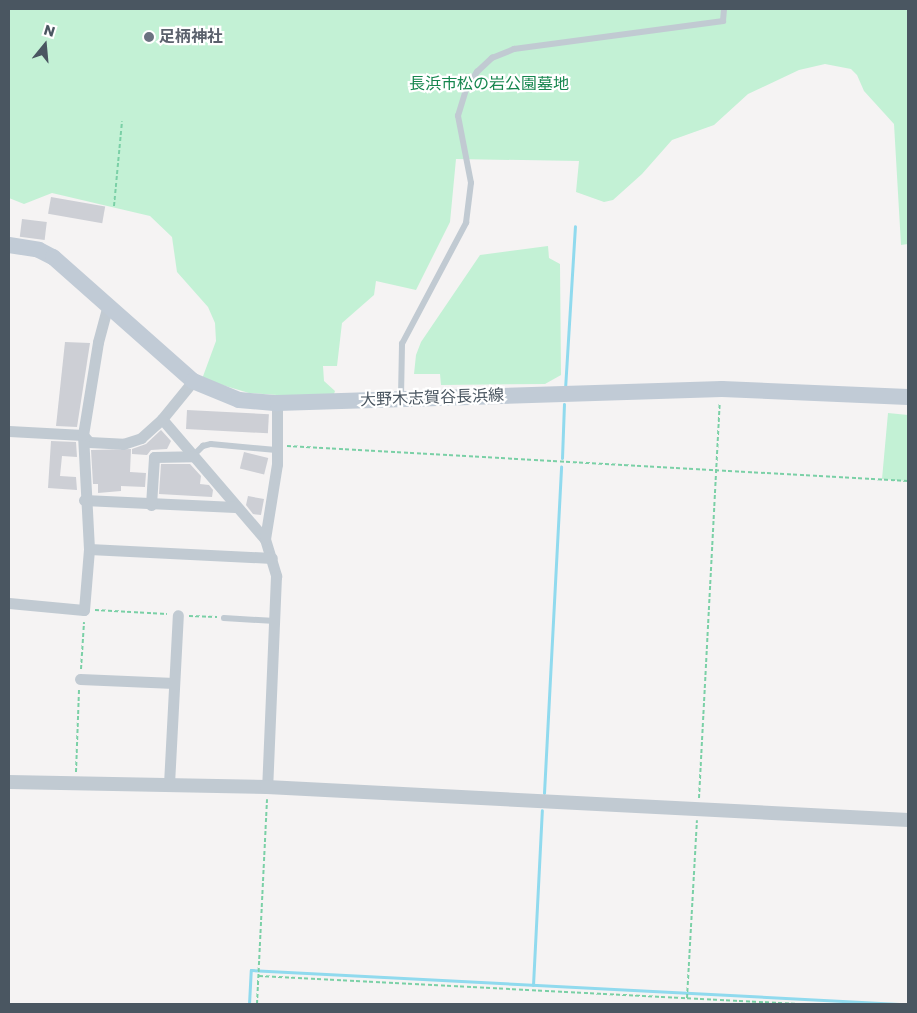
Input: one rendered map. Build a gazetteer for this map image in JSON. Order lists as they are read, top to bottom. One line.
{"streets":{"main road":["大野木志賀谷長浜線"]},"parks":["長浜市松の岩公園墓地"],"places":["足柄神社"],"north":"top"}
